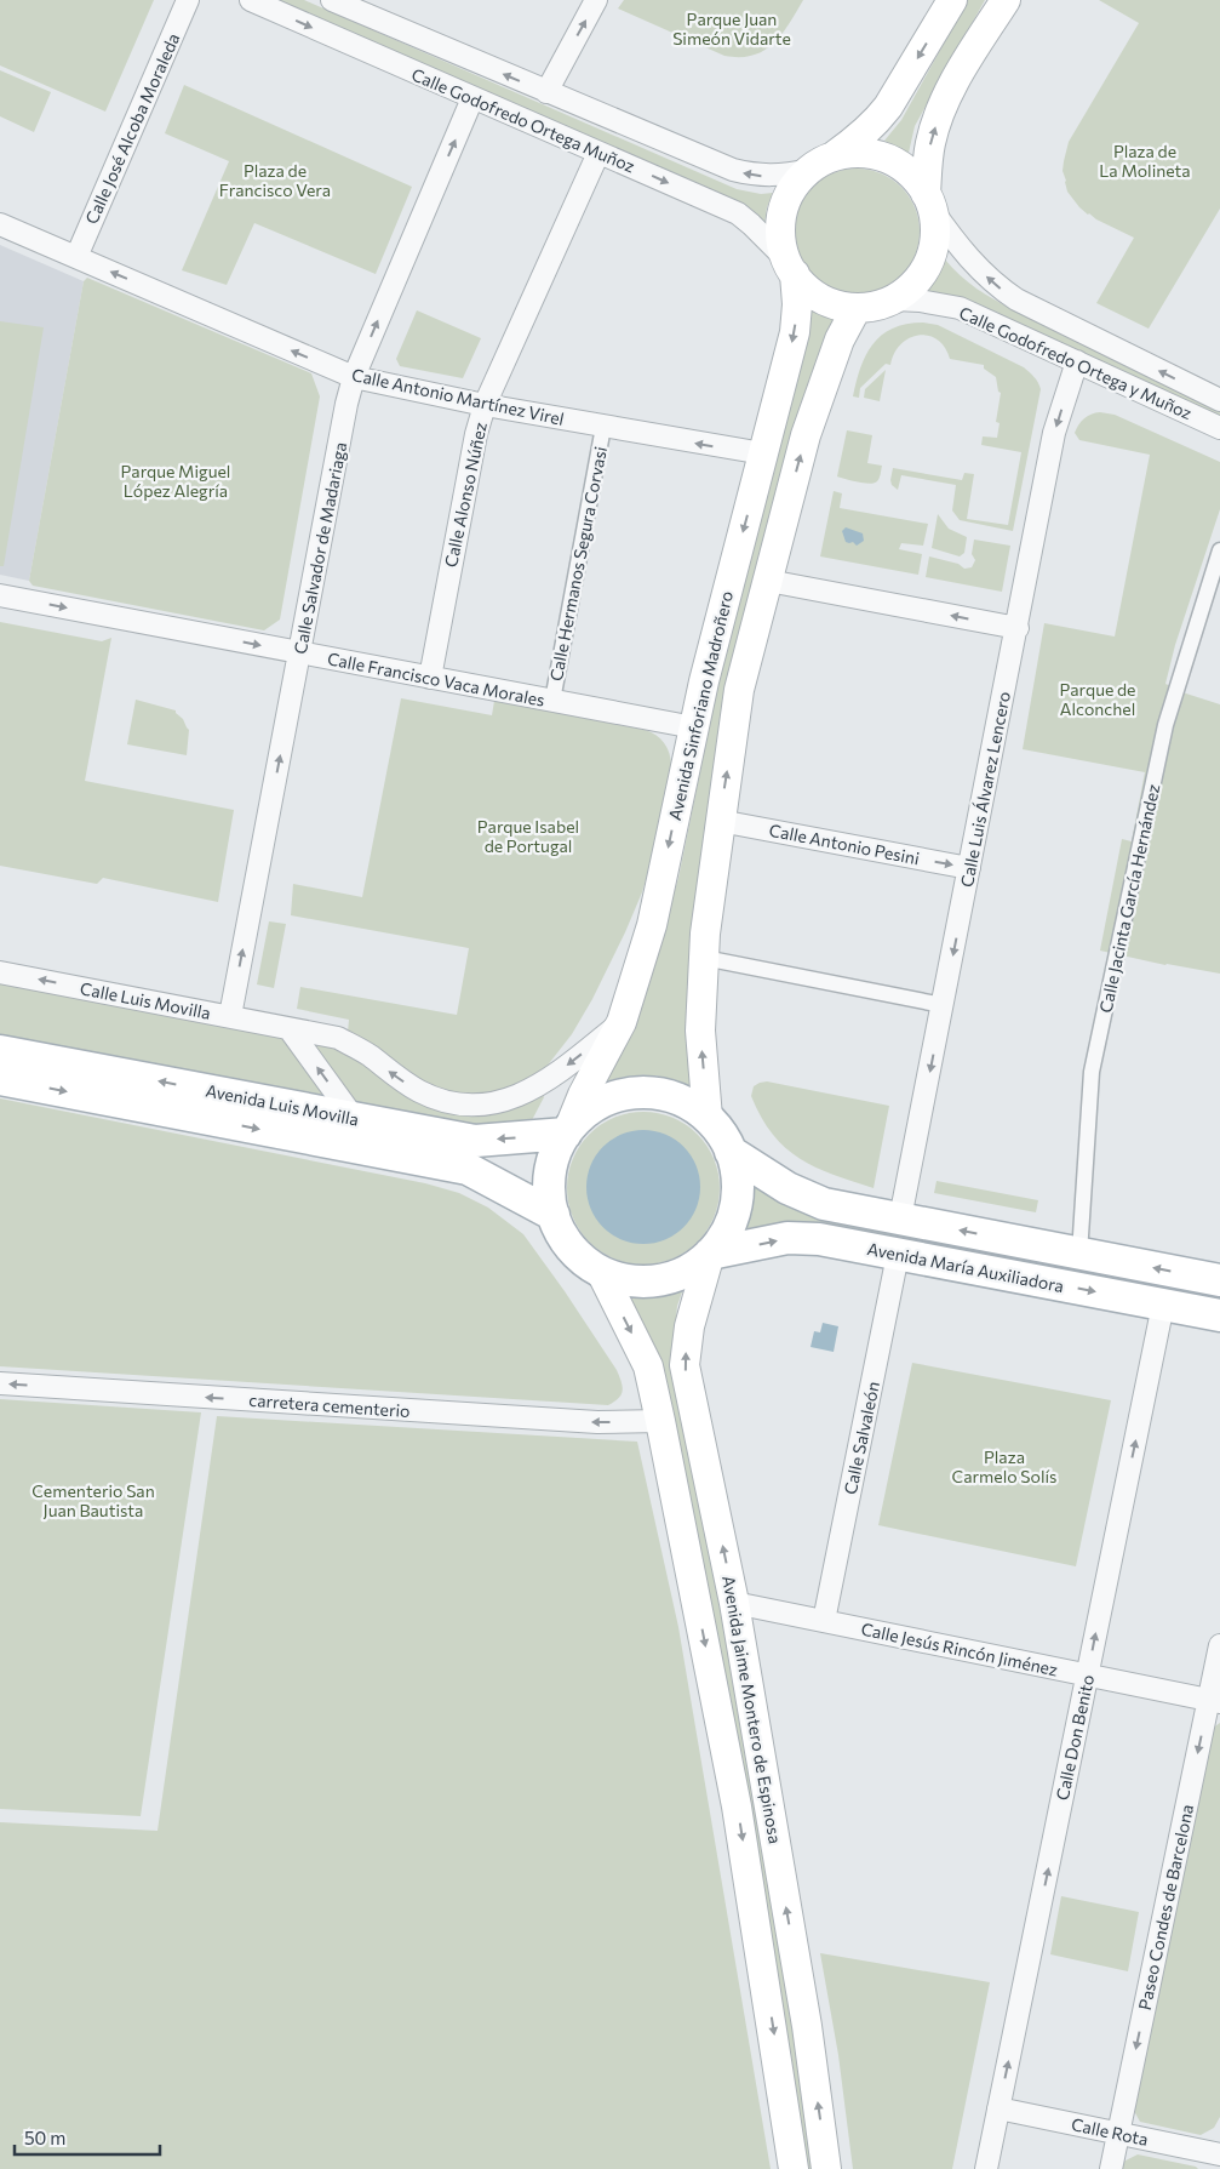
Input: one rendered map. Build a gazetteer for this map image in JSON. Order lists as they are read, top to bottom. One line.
{"streets":{"main road":["Avenida Sinforiano Madroñero","Avenida Luis Movilla","Avenida María Auxiliadora","Avenida Jaime Montero de Espinosa"],"street":["Calle Godofredo Ortega Muñoz","Calle José Alcoba Moraleda","Calle Godofredo Ortega y Muñoz","Calle Antonio Martínez Virel","Calle Alonso Núñez","Calle Salvador de Madariaga","Calle Hermanos Segura Corvasi","Calle Francisco Vaca Morales","Calle Luis Álvarez Lencero","Calle Antonio Pesini","Calle Jacinta García Hernández","Calle Luis Movilla","carretera cementerio","Calle Salvaleón","Calle Jesús Rincón Jiménez","Calle Don Benito","Paseo Condes de Barcelona","Calle Rota"]},"crossings":[["Calle Godofredo Ortega Muñoz","Calle Godofredo Ortega y Muñoz"],["Calle Godofredo Ortega Muñoz","Calle Alonso Núñez"],["Calle Godofredo Ortega Muñoz","Calle Salvador de Madariaga"],["Calle Godofredo Ortega Muñoz","Avenida Sinforiano Madroñero"],["Calle José Alcoba Moraleda","Calle Antonio Martínez Virel"],["Calle Godofredo Ortega y Muñoz","Avenida Sinforiano Madroñero"],["Calle Godofredo Ortega y Muñoz","Calle Luis Álvarez Lencero"],["Calle Antonio Martínez Virel","Calle Alonso Núñez"],["Calle Antonio Martínez Virel","Calle Salvador de Madariaga"],["Calle Antonio Martínez Virel","Calle Hermanos Segura Corvasi"],["Calle Antonio Martínez Virel","Avenida Sinforiano Madroñero"],["Calle Alonso Núñez","Calle Francisco Vaca Morales"],["Calle Salvador de Madariaga","Calle Francisco Vaca Morales"],["Calle Salvador de Madariaga","Calle Luis Movilla"],["Calle Hermanos Segura Corvasi","Calle Francisco Vaca Morales"],["Calle Francisco Vaca Morales","Avenida Sinforiano Madroñero"],["Avenida Sinforiano Madroñero","Calle Antonio Pesini"],["Avenida Sinforiano Madroñero","Calle Luis Movilla"],["Avenida Sinforiano Madroñero","Avenida Luis Movilla"],["Avenida Sinforiano Madroñero","Avenida María Auxiliadora"],["Avenida Sinforiano Madroñero","Avenida Jaime Montero de Espinosa"],["Calle Luis Álvarez Lencero","Calle Antonio Pesini"],["Calle Luis Álvarez Lencero","Avenida María Auxiliadora"],["Calle Jacinta García Hernández","Avenida María Auxiliadora"],["Avenida Luis Movilla","Avenida María Auxiliadora"],["Avenida Luis Movilla","Avenida Jaime Montero de Espinosa"],["Avenida María Auxiliadora","Calle Salvaleón"],["Avenida María Auxiliadora","Avenida Jaime Montero de Espinosa"],["Avenida María Auxiliadora","Calle Don Benito"],["carretera cementerio","Avenida Jaime Montero de Espinosa"],["Calle Salvaleón","Calle Jesús Rincón Jiménez"],["Calle Jesús Rincón Jiménez","Avenida Jaime Montero de Espinosa"],["Calle Jesús Rincón Jiménez","Calle Don Benito"],["Calle Jesús Rincón Jiménez","Paseo Condes de Barcelona"],["Calle Don Benito","Calle Rota"],["Paseo Condes de Barcelona","Calle Rota"]],"one_way":["Calle Antonio Martínez Virel","Calle Salvador de Madariaga","Calle Francisco Vaca Morales","Calle Luis Álvarez Lencero","Calle Luis Movilla","carretera cementerio","Calle Don Benito","Paseo Condes de Barcelona"],"parks":["Parque Juan Simeón Vidarte","Plaza de La Molineta","Plaza de Francisco Vera","Parque Miguel López Alegría","Parque de Alconchel","Parque Isabel de Portugal","Plaza Carmelo Solís","Cementerio San Juan Bautista"],"scale_bar":"50 m"}
